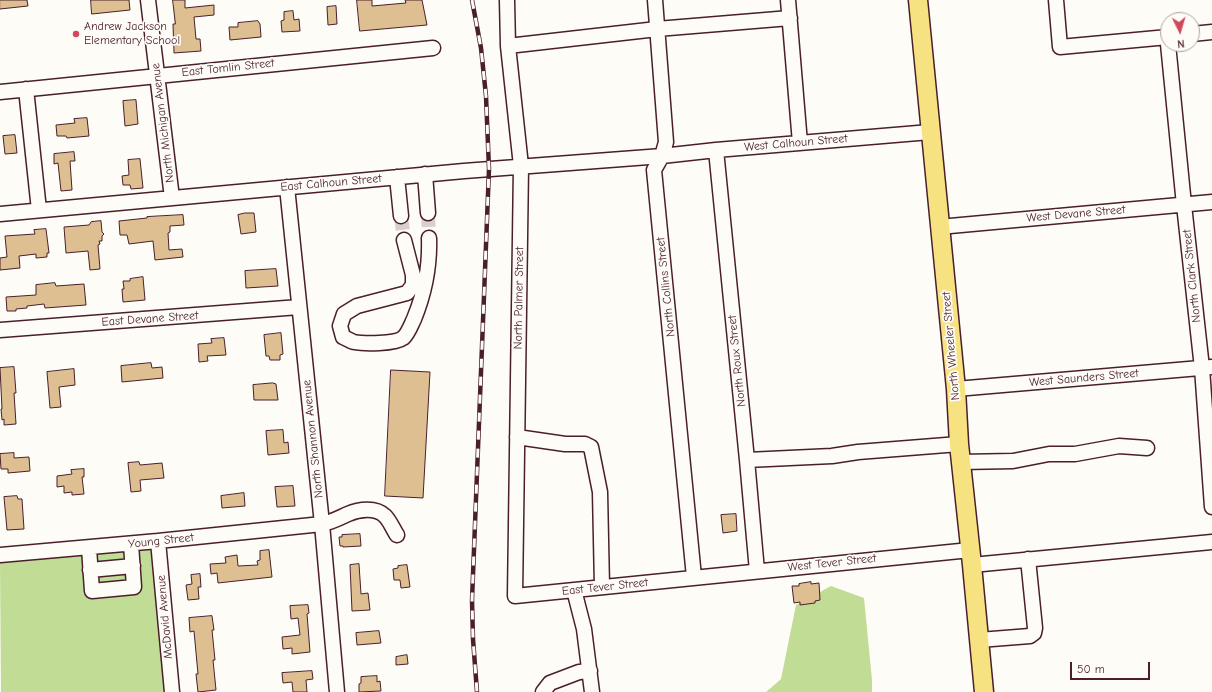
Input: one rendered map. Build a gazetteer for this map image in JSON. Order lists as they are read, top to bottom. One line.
{"streets":{"main road":["North Wheeler Street"],"street":["East Tomlin Street","North Michigan Avenue","West Calhoun Street","East Calhoun Street","West Devane Street","North Clark Street","North Collins Street","North Palmer Street","East Devane Street","North Roux Street","West Saunders Street","North Shannon Avenue","Young Street","West Tever Street","East Tever Street","McDavid Avenue"]},"crossings":[["East Tomlin Street","North Michigan Avenue"],["North Michigan Avenue","East Calhoun Street"],["West Calhoun Street","East Calhoun Street"],["West Calhoun Street","North Collins Street"],["West Calhoun Street","North Wheeler Street"],["West Calhoun Street","North Roux Street"],["East Calhoun Street","North Collins Street"],["East Calhoun Street","North Palmer Street"],["East Calhoun Street","North Shannon Avenue"],["West Devane Street","North Clark Street"],["West Devane Street","North Wheeler Street"],["North Clark Street","West Saunders Street"],["North Collins Street","West Tever Street"],["North Collins Street","East Tever Street"],["North Palmer Street","East Tever Street"],["East Devane Street","North Shannon Avenue"],["North Wheeler Street","West Saunders Street"],["North Wheeler Street","West Tever Street"],["North Roux Street","West Tever Street"],["North Shannon Avenue","Young Street"],["Young Street","McDavid Avenue"],["West Tever Street","East Tever Street"]],"places":["Andrew Jackson Elementary School"],"scale_bar":"50 m","north":"bottom"}
